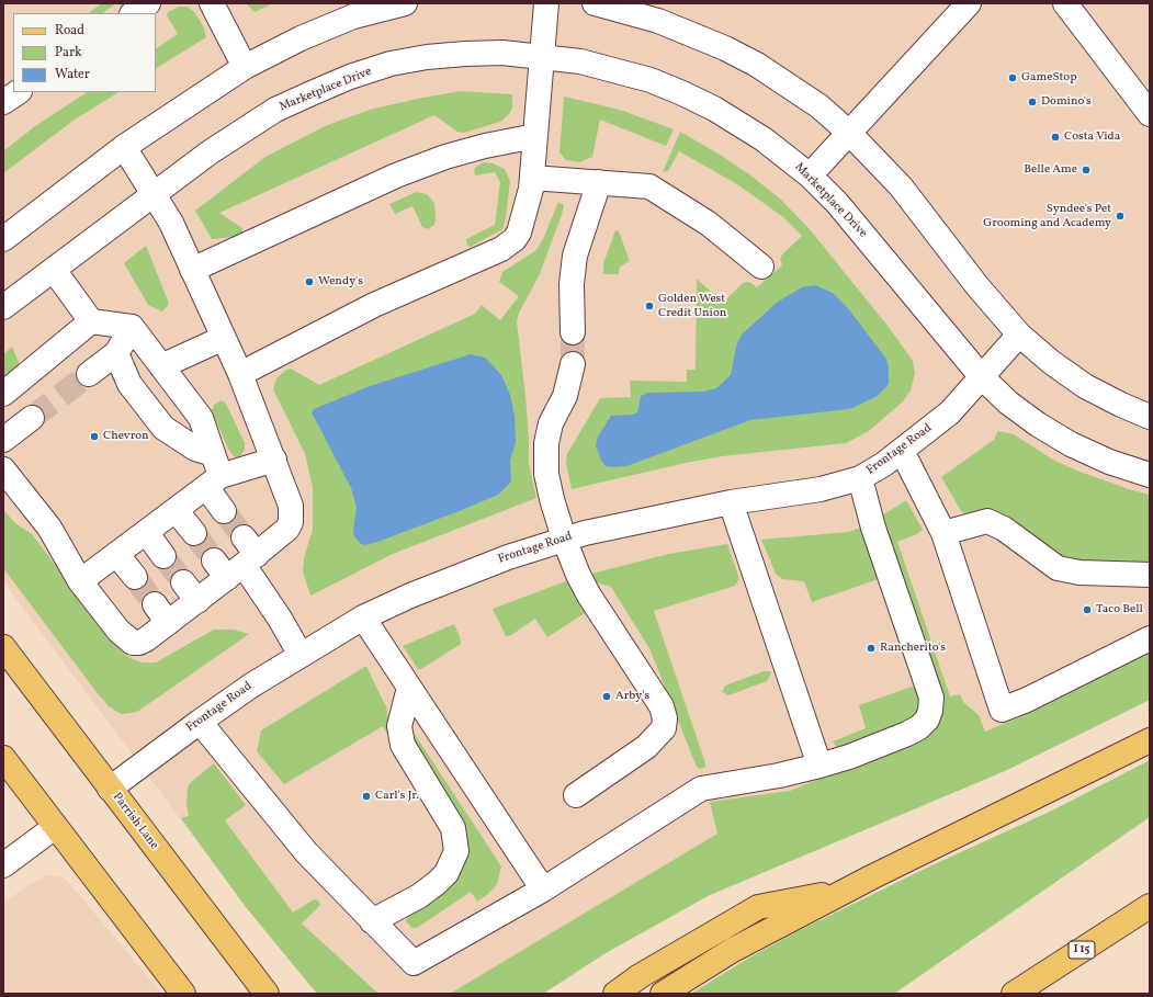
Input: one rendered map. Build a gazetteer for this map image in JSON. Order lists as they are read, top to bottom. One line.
{"streets":{"main road":["Parrish Lane","I 15"],"street":["Marketplace Drive","Frontage Road"]},"crossings":[["Marketplace Drive","Frontage Road"],["Frontage Road","Parrish Lane"]],"places":["GameStop","Domino's","Costa Vida","Belle Ame","Syndee's Pet Grooming and Academy","Wendy's","Golden West Credit Union","Chevron","Taco Bell","Rancherito's","Arby's","Carl's Jr."],"legend":["Road","Park","Water"]}
